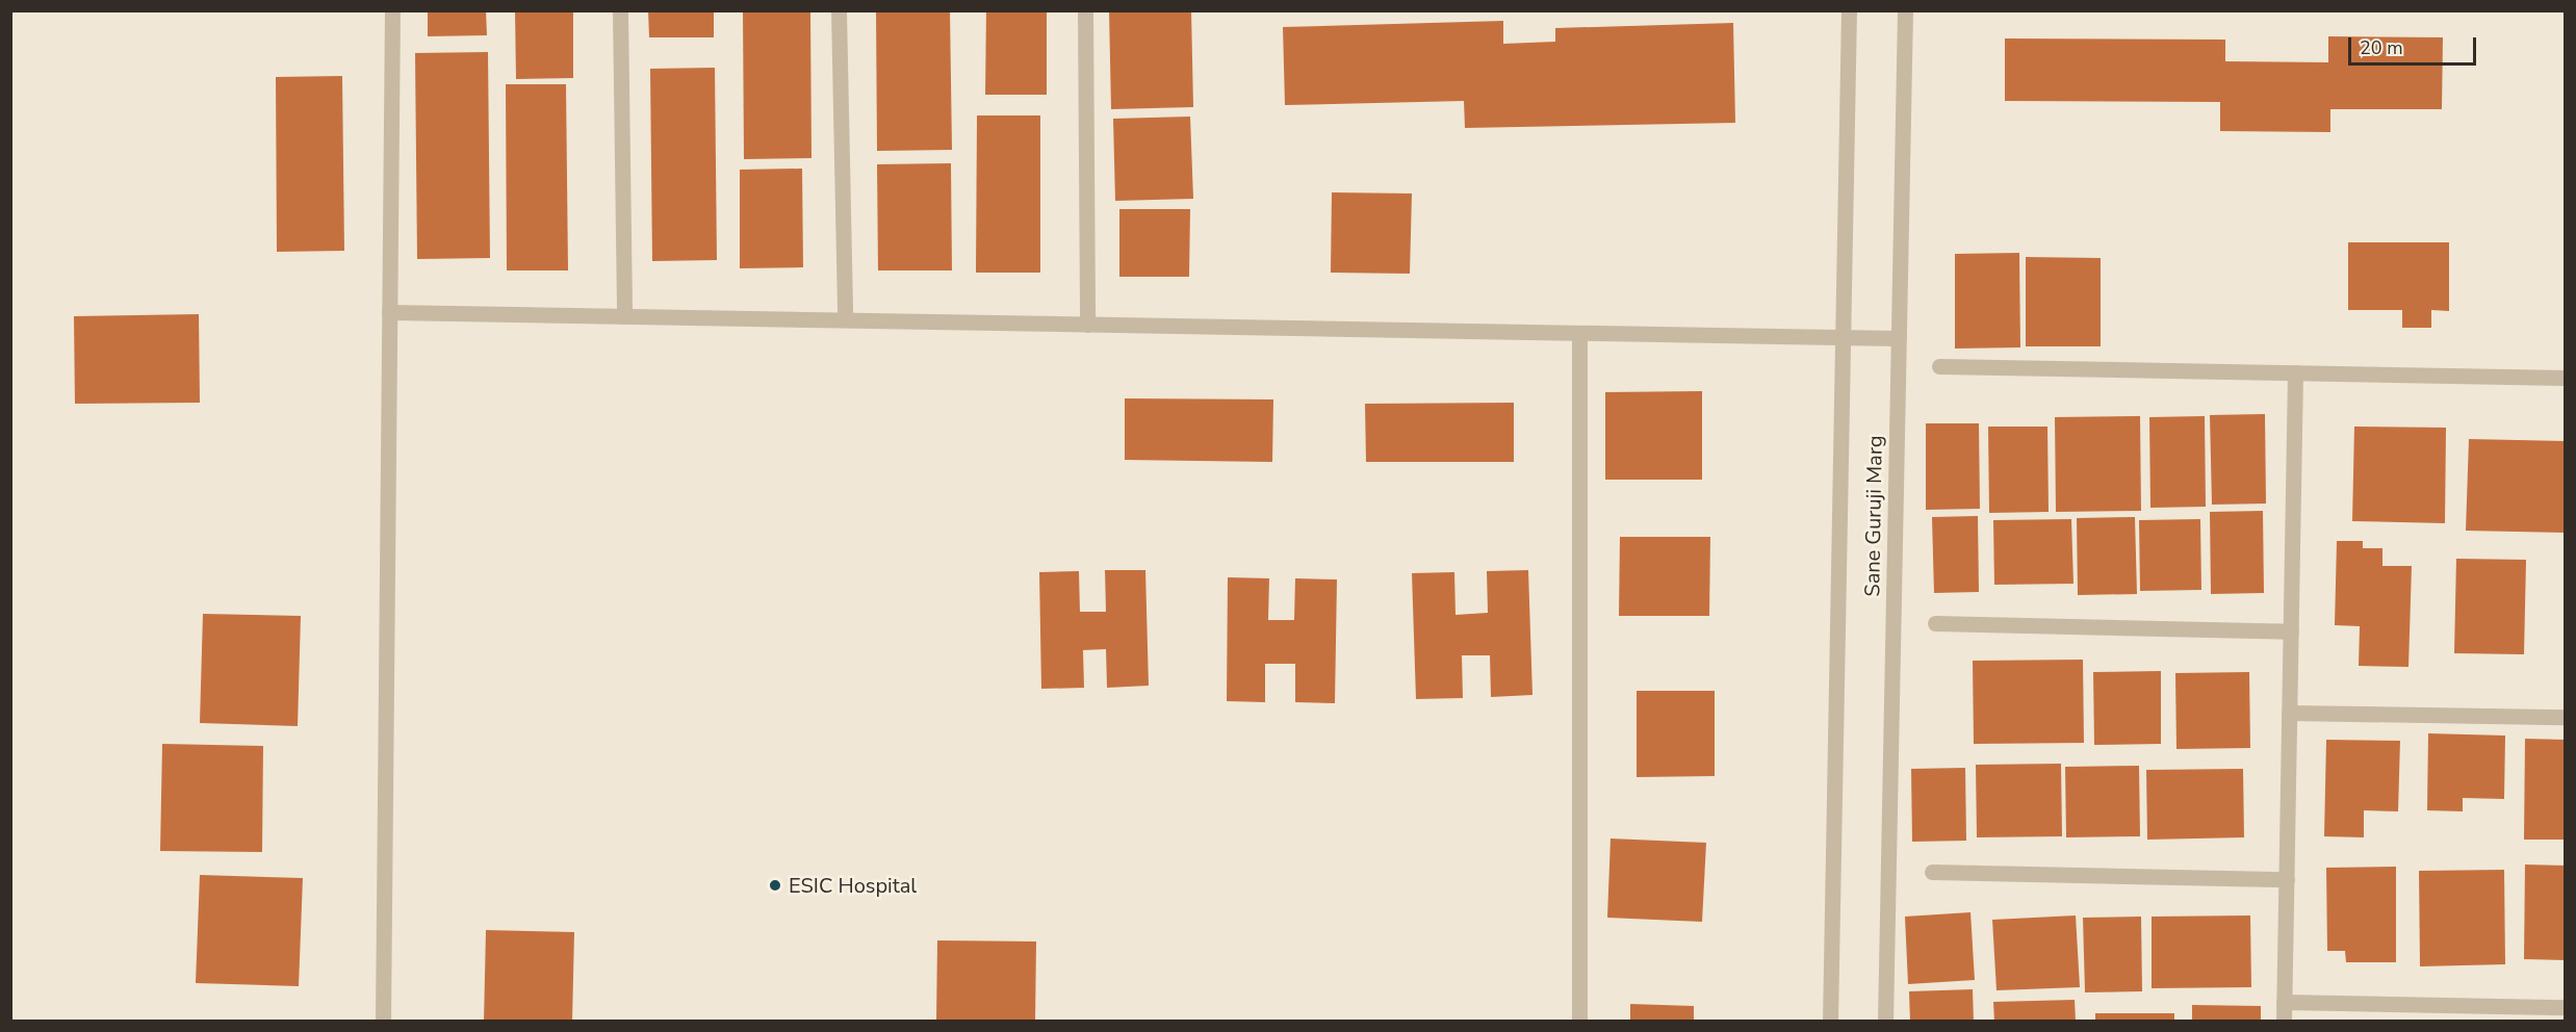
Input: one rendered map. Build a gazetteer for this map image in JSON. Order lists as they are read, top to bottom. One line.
{"streets":{"street":["Sane Guruji Marg"]},"places":["ESIC Hospital"],"scale_bar":"20 m"}
